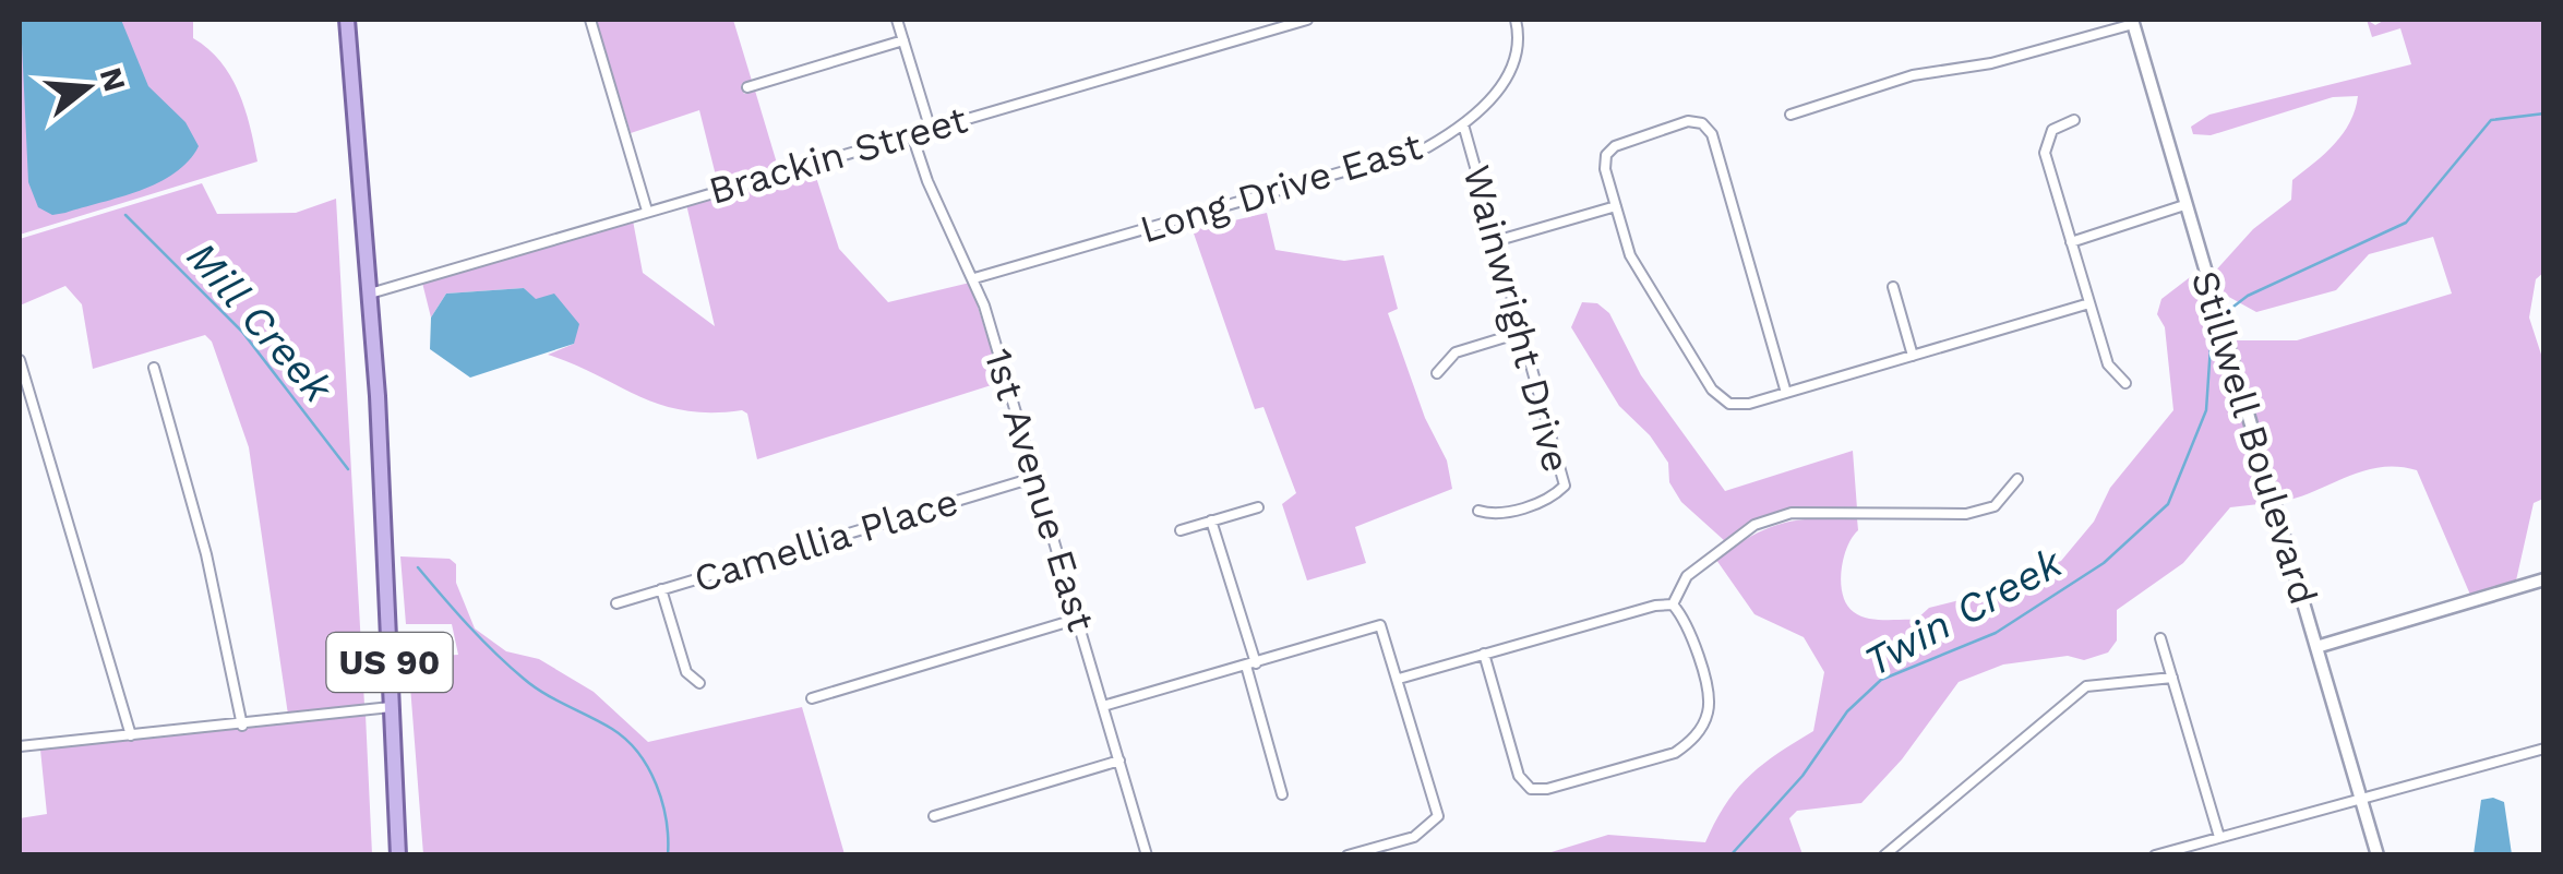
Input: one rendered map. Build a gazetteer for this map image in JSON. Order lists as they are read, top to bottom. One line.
{"streets":{"main road":["US 90"],"street":["Brackin Street","Long Drive East","Wainwright Drive","Stillwell Boulevard","1st Avenue East","Camellia Place"]},"crossings":[["Brackin Street","1st Avenue East"],["Brackin Street","US 90"],["Long Drive East","Wainwright Drive"],["Long Drive East","1st Avenue East"],["1st Avenue East","Camellia Place"]],"water":["Mill Creek","Twin Creek"],"north":"right"}
